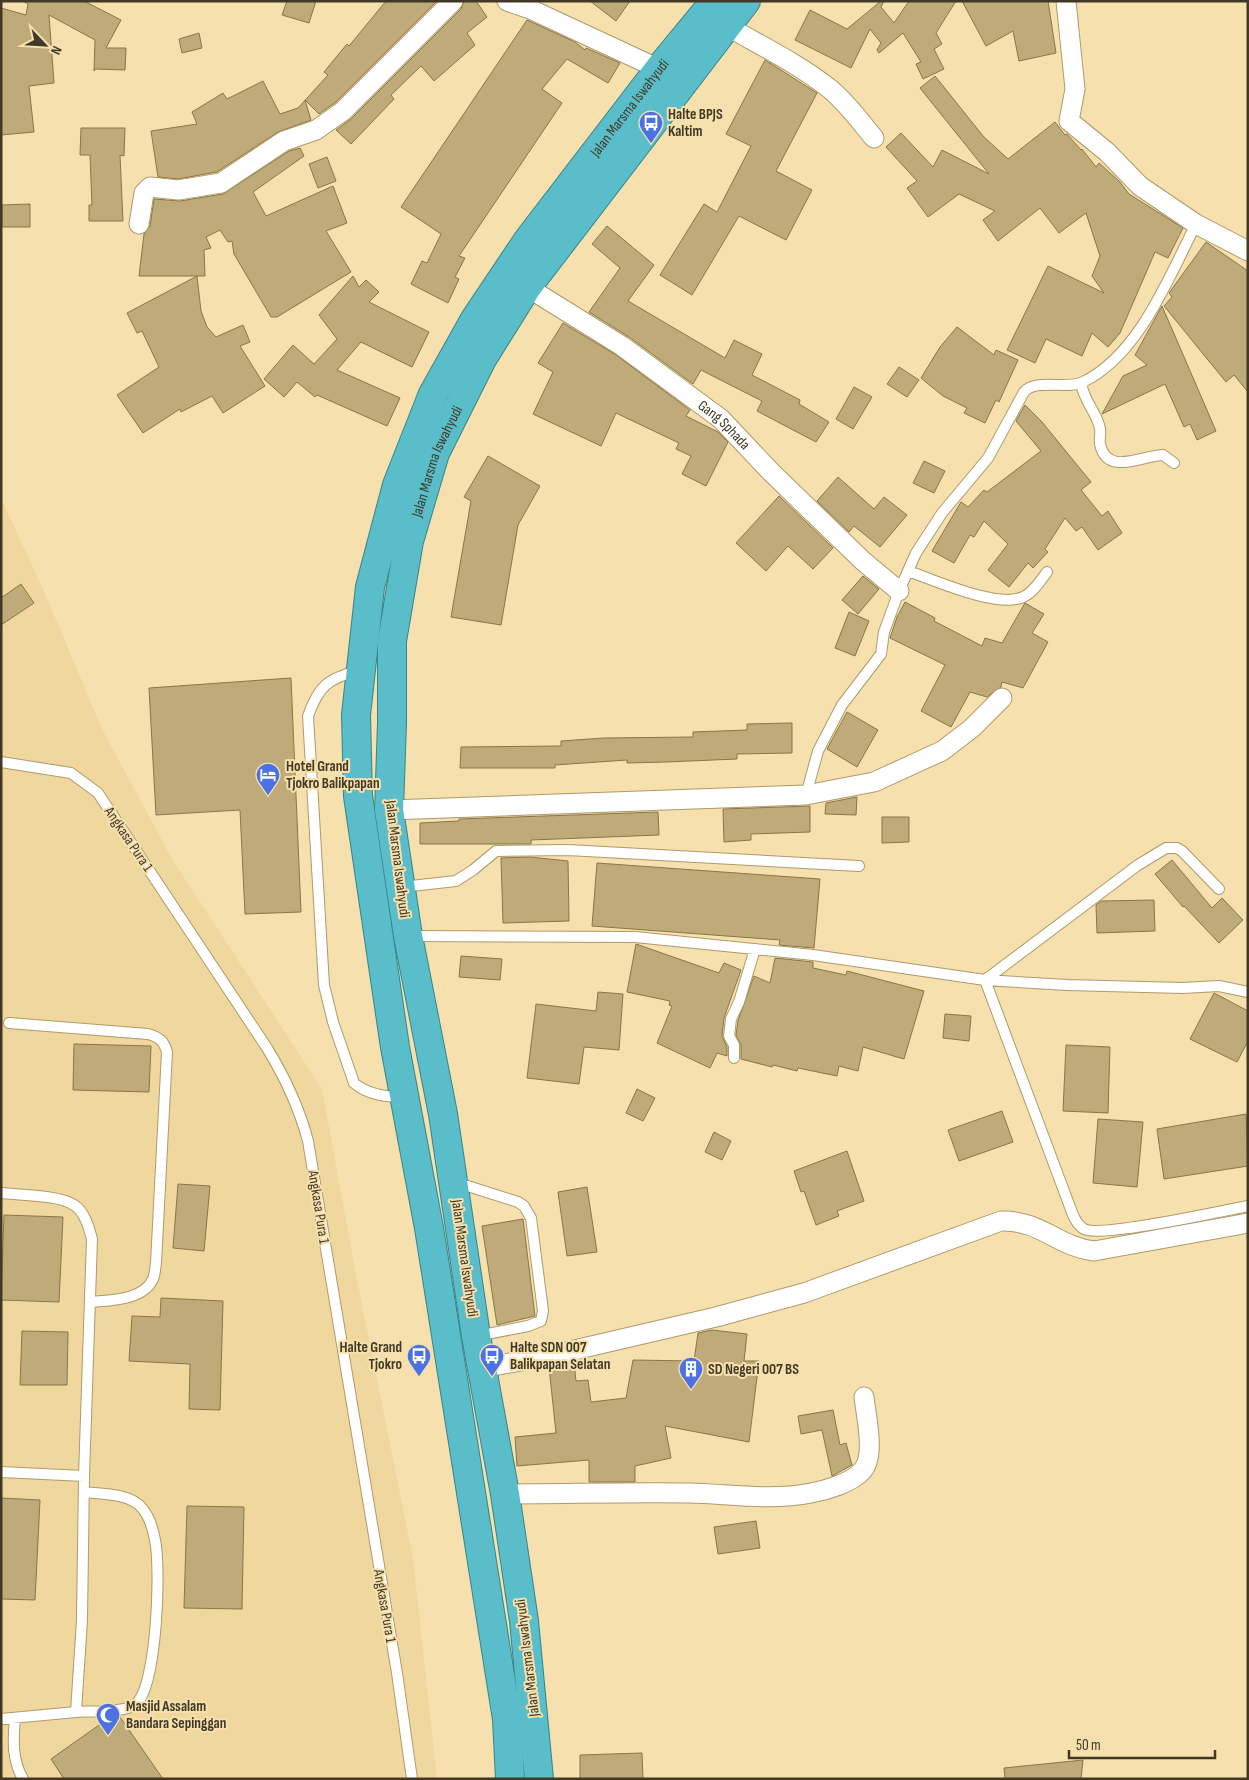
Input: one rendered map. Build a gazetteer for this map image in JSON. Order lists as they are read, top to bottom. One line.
{"streets":{"highway":["Jalan Marsma Iswahyudi"],"street":["Gang Sphada"],"lane":["Angkasa Pura 1"]},"crossings":[["Jalan Marsma Iswahyudi","Gang Sphada"]],"places":{"bus stop":["Halte BPJS Kaltim","Halte Grand Tjokro","Halte SDN 007 Balikpapan Selatan"],"hotel":["Hotel Grand Tjokro Balikpapan"],"building":["SD Negeri 007 BS"],"mosque":["Masjid Assalam Bandara Sepinggan"]},"scale_bar":"50 m","north":"bottom right"}
